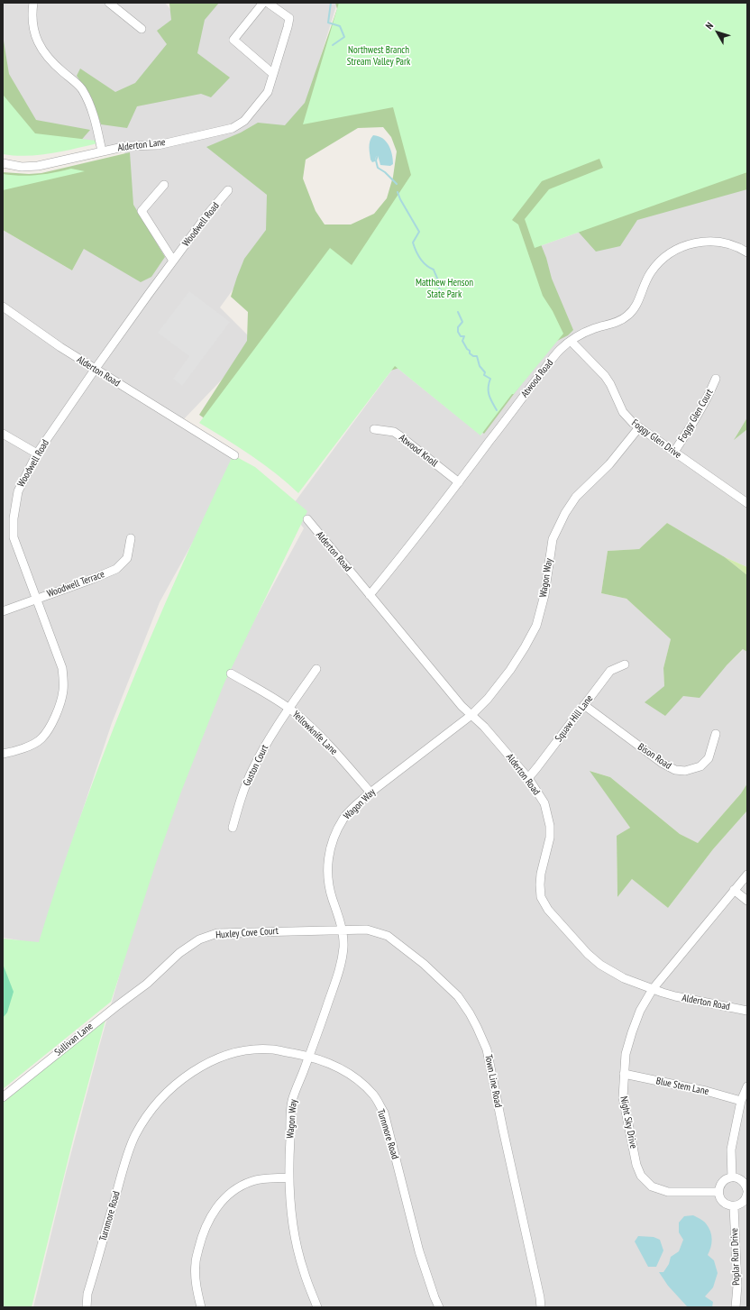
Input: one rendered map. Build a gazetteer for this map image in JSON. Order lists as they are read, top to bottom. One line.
{"streets":{"street":["Alderton Lane","Woodwell Road","Alderton Road","Atwood Road","Foggy Glen Court","Foggy Glen Drive","Atwood Knoll","Wagon Way","Woodwell Terrace","Squaw Hill Lane","Yellowknife Lane","Bison Road","Guston Court","Huxley Cove Court","Sullivan Lane","Town Line Road","Blue Stem Lane","Night Sky Drive","Turnmore Road","Poplar Run Drive"]},"crossings":[["Woodwell Road","Alderton Road"],["Woodwell Road","Woodwell Terrace"],["Alderton Road","Atwood Road"],["Alderton Road","Wagon Way"],["Alderton Road","Squaw Hill Lane"],["Alderton Road","Night Sky Drive"],["Atwood Road","Foggy Glen Drive"],["Atwood Road","Atwood Knoll"],["Foggy Glen Court","Foggy Glen Drive"],["Foggy Glen Drive","Wagon Way"],["Wagon Way","Yellowknife Lane"],["Wagon Way","Huxley Cove Court"],["Wagon Way","Town Line Road"],["Wagon Way","Turnmore Road"],["Squaw Hill Lane","Bison Road"],["Yellowknife Lane","Guston Court"],["Huxley Cove Court","Sullivan Lane"],["Huxley Cove Court","Town Line Road"],["Blue Stem Lane","Night Sky Drive"],["Night Sky Drive","Poplar Run Drive"]],"parks":["Northwest Branch Stream Valley Park","Matthew Henson State Park"],"north":"top left"}
